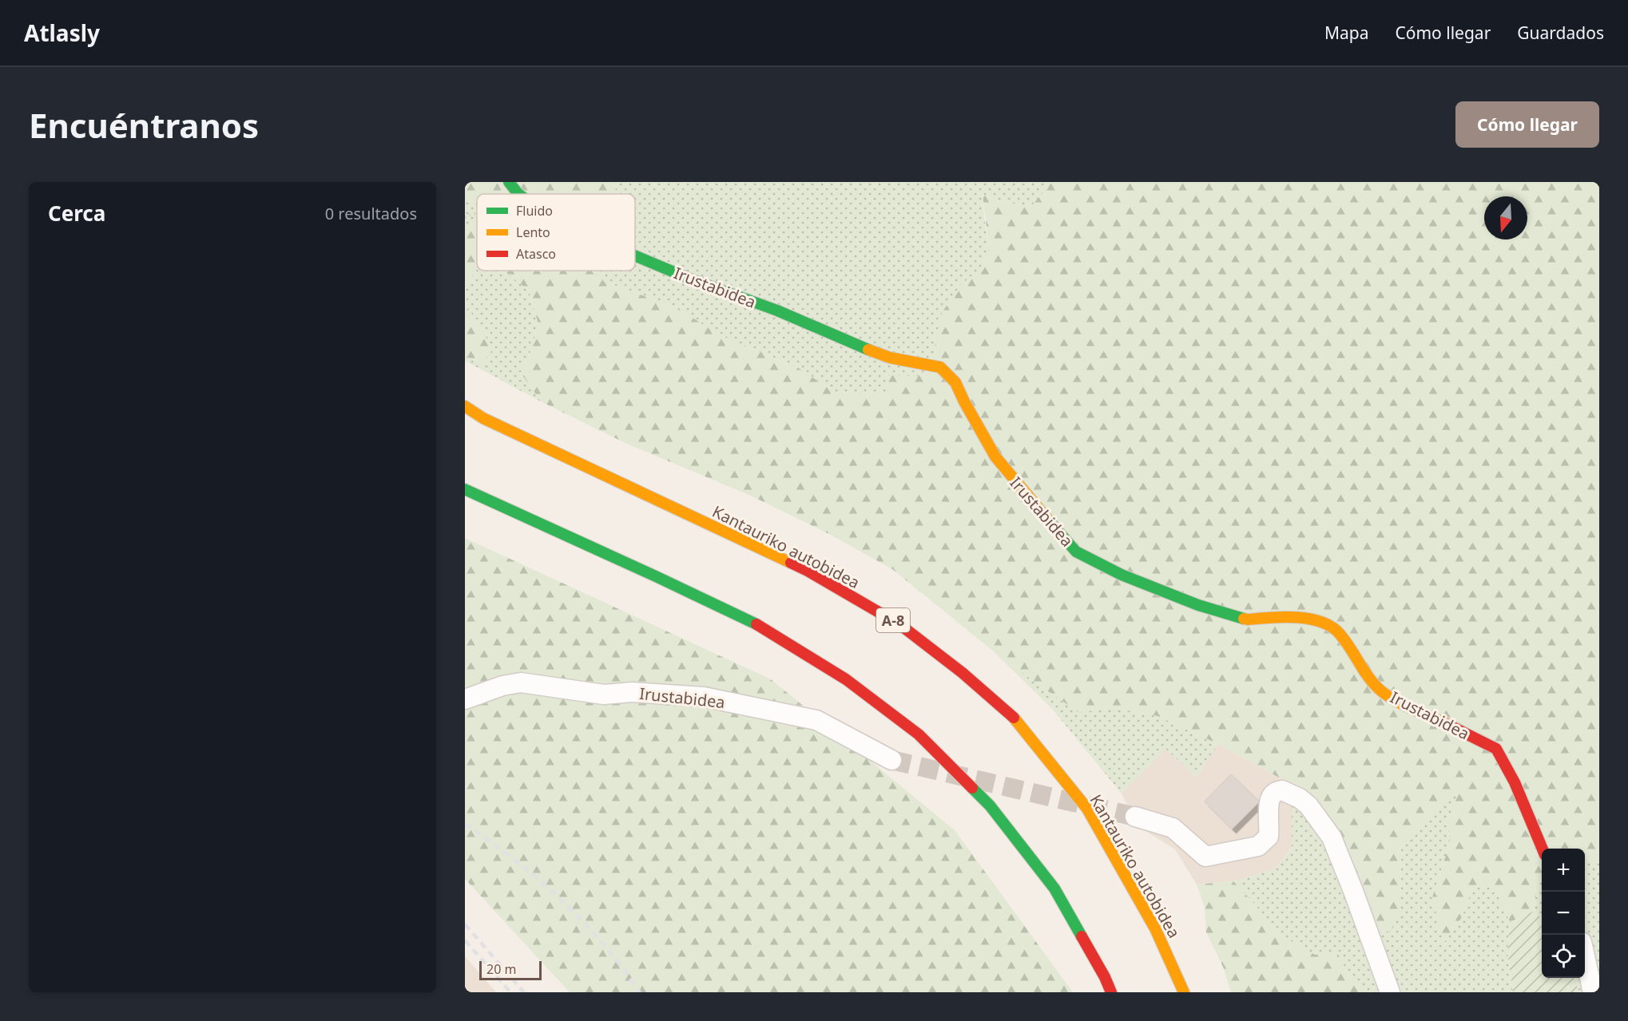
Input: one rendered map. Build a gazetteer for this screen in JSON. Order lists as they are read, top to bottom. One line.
{"streets":{"main road":["Irustabidea","Kantauriko autobidea","A-8"]},"legend":["Fluido","Lento","Atasco"],"scale_bar":"20 m","north":"bottom","page":{"header":"Atlasly","nav":["Mapa","Cómo llegar","Guardados"],"buttons":"Cómo llegar","title":"Encuéntranos","heading":["Cerca","0 resultados"],"map_buttons":["+","−"],"scale":"20 m"}}
